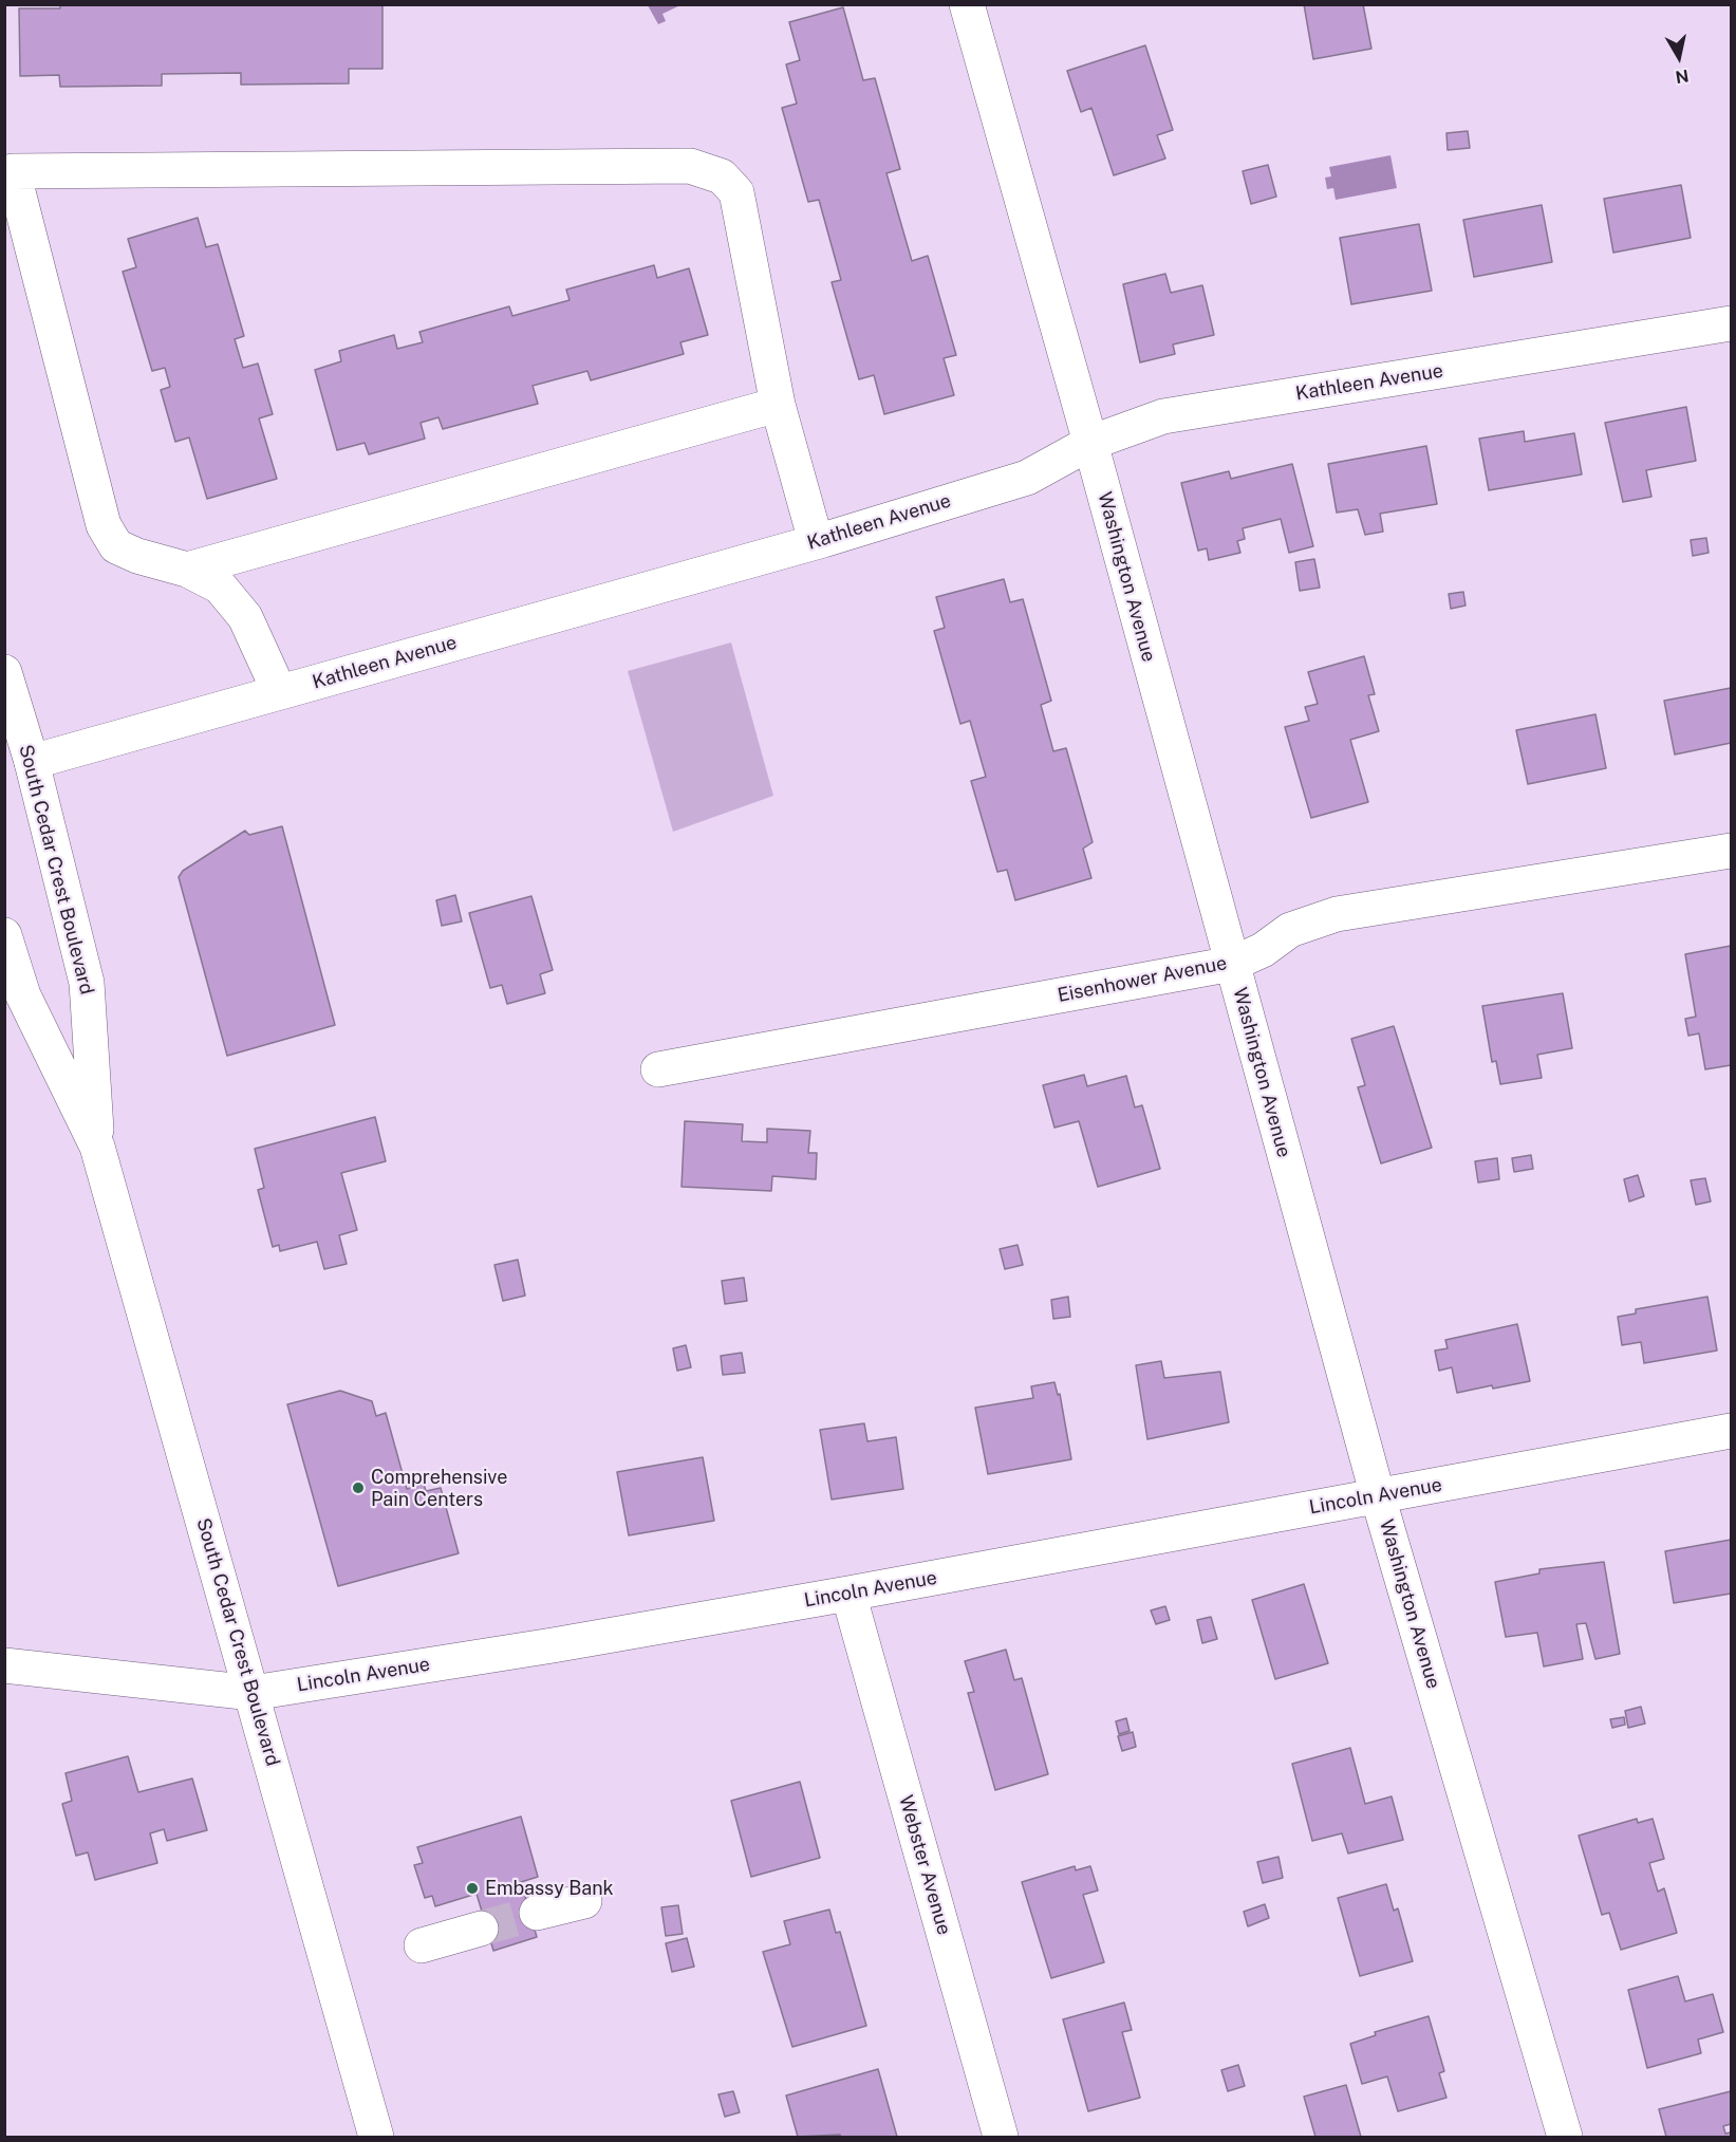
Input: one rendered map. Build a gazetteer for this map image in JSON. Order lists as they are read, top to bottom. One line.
{"streets":{"street":["Kathleen Avenue","Washington Avenue","South Cedar Crest Boulevard","Eisenhower Avenue","Lincoln Avenue","Webster Avenue"]},"crossings":[["Kathleen Avenue","Washington Avenue"],["Kathleen Avenue","South Cedar Crest Boulevard"],["Washington Avenue","Eisenhower Avenue"],["Washington Avenue","Lincoln Avenue"],["South Cedar Crest Boulevard","Lincoln Avenue"],["Lincoln Avenue","Webster Avenue"]],"places":["Comprehensive Pain Centers","Embassy Bank"],"north":"bottom"}
